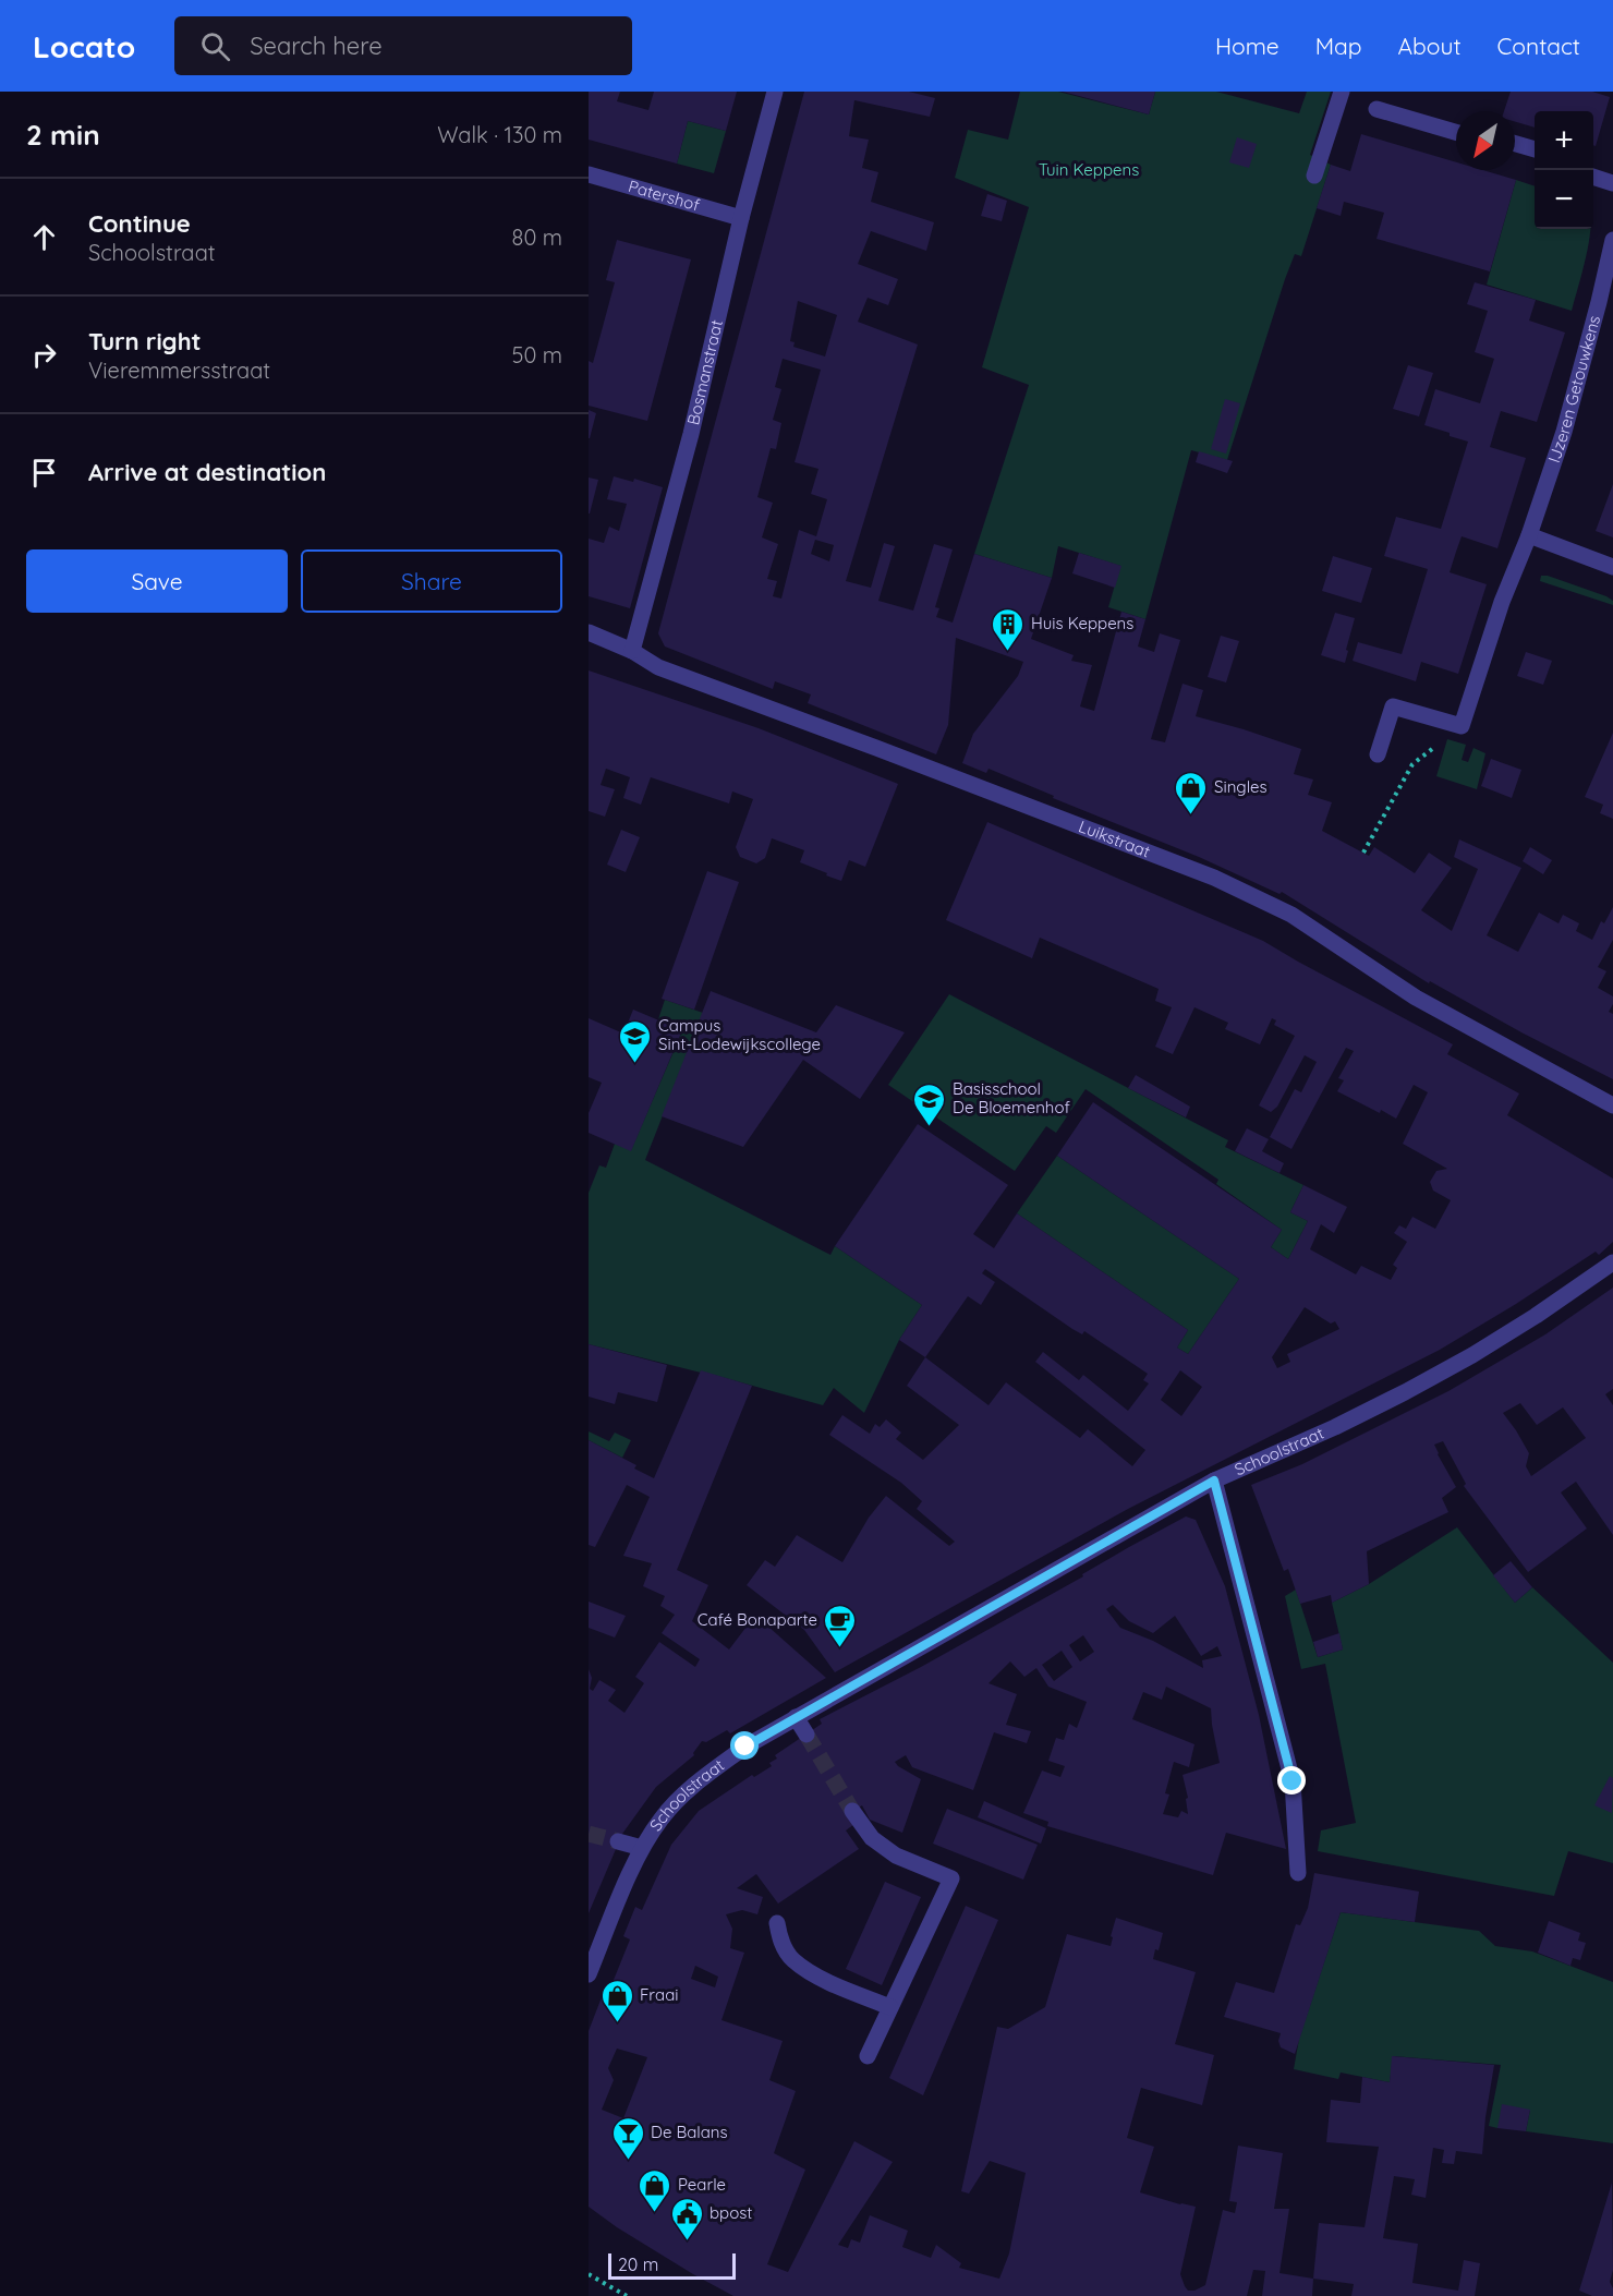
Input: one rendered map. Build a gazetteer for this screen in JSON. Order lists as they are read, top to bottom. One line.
{"streets":{"street":["Patershof","Bosmanstraat","IJzeren Getouwkens","Luikstraat","Schoolstraat"]},"crossings":[["Patershof","Bosmanstraat"],["Bosmanstraat","Luikstraat"]],"parks":["Tuin Keppens"],"places":{"building":["Huis Keppens"],"shop":["Singles","Fraai","Pearle"],"school or university":["Campus Sint-Lodewijkscollege","Basisschool De Bloemenhof"],"cafe":["Café Bonaparte"],"bar":["De Balans"],"public building":["bpost"]},"scale_bar":"20 m","north":"bottom left","page":{"header":"Locato","search":"Search here","nav":["Home","Map","About","Contact"],"heading":["2 min","Walk · 130 m"],"map_buttons":["+","−"],"list":[["Continue","Schoolstraat","80 m"],["Turn right","Vieremmersstraat","50 m"],"Arrive at destination"],"buttons":["Save","Share"],"scale":"20 m"}}
